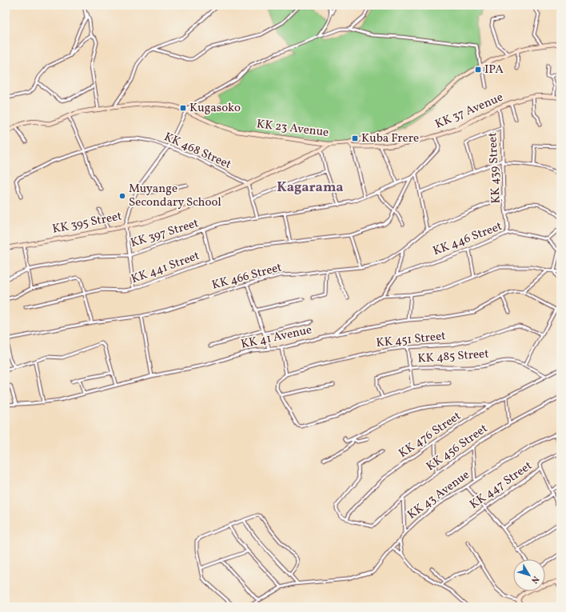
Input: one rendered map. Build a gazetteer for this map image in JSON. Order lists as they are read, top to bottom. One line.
{"streets":{"main road":["KK 37 Avenue","KK 23 Avenue","KK 395 Street"],"street":["KK 468 Street","KK 439 Street","KK 397 Street","KK 446 Street","KK 441 Street","KK 466 Street","KK 41 Avenue","KK 451 Street","KK 485 Street","KK 476 Street","KK 456 Street","KK 447 Street","KK 43 Avenue"]},"crossings":[["KK 37 Avenue","KK 439 Street"],["KK 37 Avenue","KK 441 Street"],["KK 23 Avenue","KK 395 Street"],["KK 23 Avenue","KK 397 Street"],["KK 468 Street","KK 395 Street"],["KK 468 Street","KK 397 Street"],["KK 439 Street","KK 446 Street"],["KK 439 Street","KK 466 Street"],["KK 395 Street","KK 397 Street"],["KK 397 Street","KK 441 Street"],["KK 485 Street","KK 476 Street"],["KK 476 Street","KK 456 Street"]],"districts":["Kagarama"],"places":{"transit":["IPA","Kugasoko","Kuba Frere"],"other":["Muyange Secondary School"]},"north":"bottom right"}
